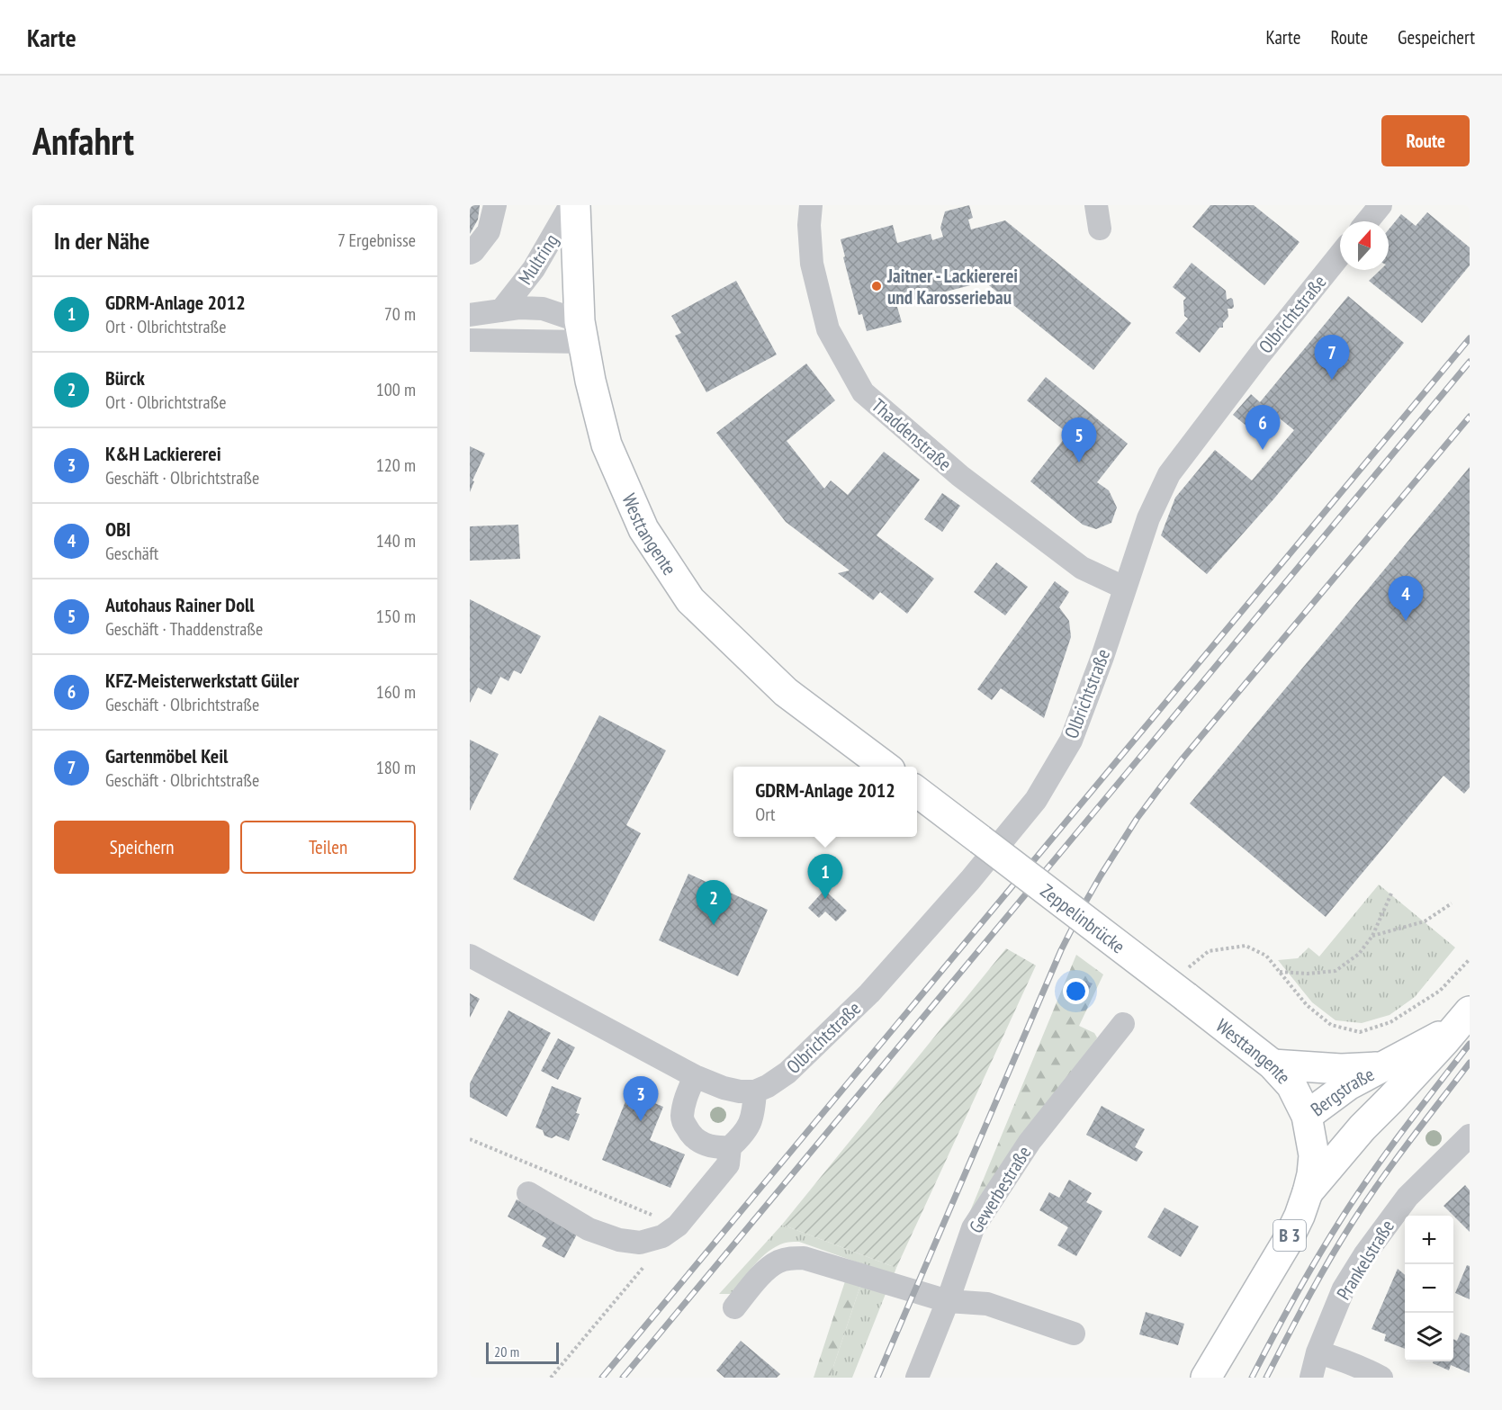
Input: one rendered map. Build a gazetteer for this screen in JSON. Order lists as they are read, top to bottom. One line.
{"streets":{"main road":["Westtangente","Zeppelinbrücke","Bergstraße","B 3"],"street":["Multring","Olbrichtstraße","Thaddenstraße","Gewerbestraße","Prankelstraße"]},"crossings":[["Multring","Westtangente"],["Olbrichtstraße","Thaddenstraße"],["Westtangente","Zeppelinbrücke"],["Westtangente","Bergstraße"],["Westtangente","B 3"],["Bergstraße","B 3"]],"places":["Jaitner - Lackiererei und Karosseriebau"],"scale_bar":"20 m","north":"top","page":{"header":"Karte","nav":["Karte","Route","Gespeichert"],"buttons":["Route",["Speichern","Teilen"]],"title":"Anfahrt","heading":["In der Nähe","7 Ergebnisse"],"list":[{"mark":"1","name":"GDRM-Anlage 2012","note":"Ort · Olbrichtstraße","value":"70 m"},{"mark":"2","name":"Bürck","note":"Ort · Olbrichtstraße","value":"100 m"},{"mark":"3","name":"K&H Lackiererei","note":"Geschäft · Olbrichtstraße","value":"120 m"},{"mark":"4","name":"OBI","note":"Geschäft","value":"140 m"},{"mark":"5","name":"Autohaus Rainer Doll","note":"Geschäft · Thaddenstraße","value":"150 m"},{"mark":"6","name":"KFZ-Meisterwerkstatt Güler","note":"Geschäft · Olbrichtstraße","value":"160 m"},{"mark":"7","name":"Gartenmöbel Keil","note":"Geschäft · Olbrichtstraße","value":"180 m"}],"pins":["7","6","5","4","1","2","3"],"popup":["GDRM-Anlage 2012","Ort"],"map_buttons":["+","−"],"scale":"20 m"}}
